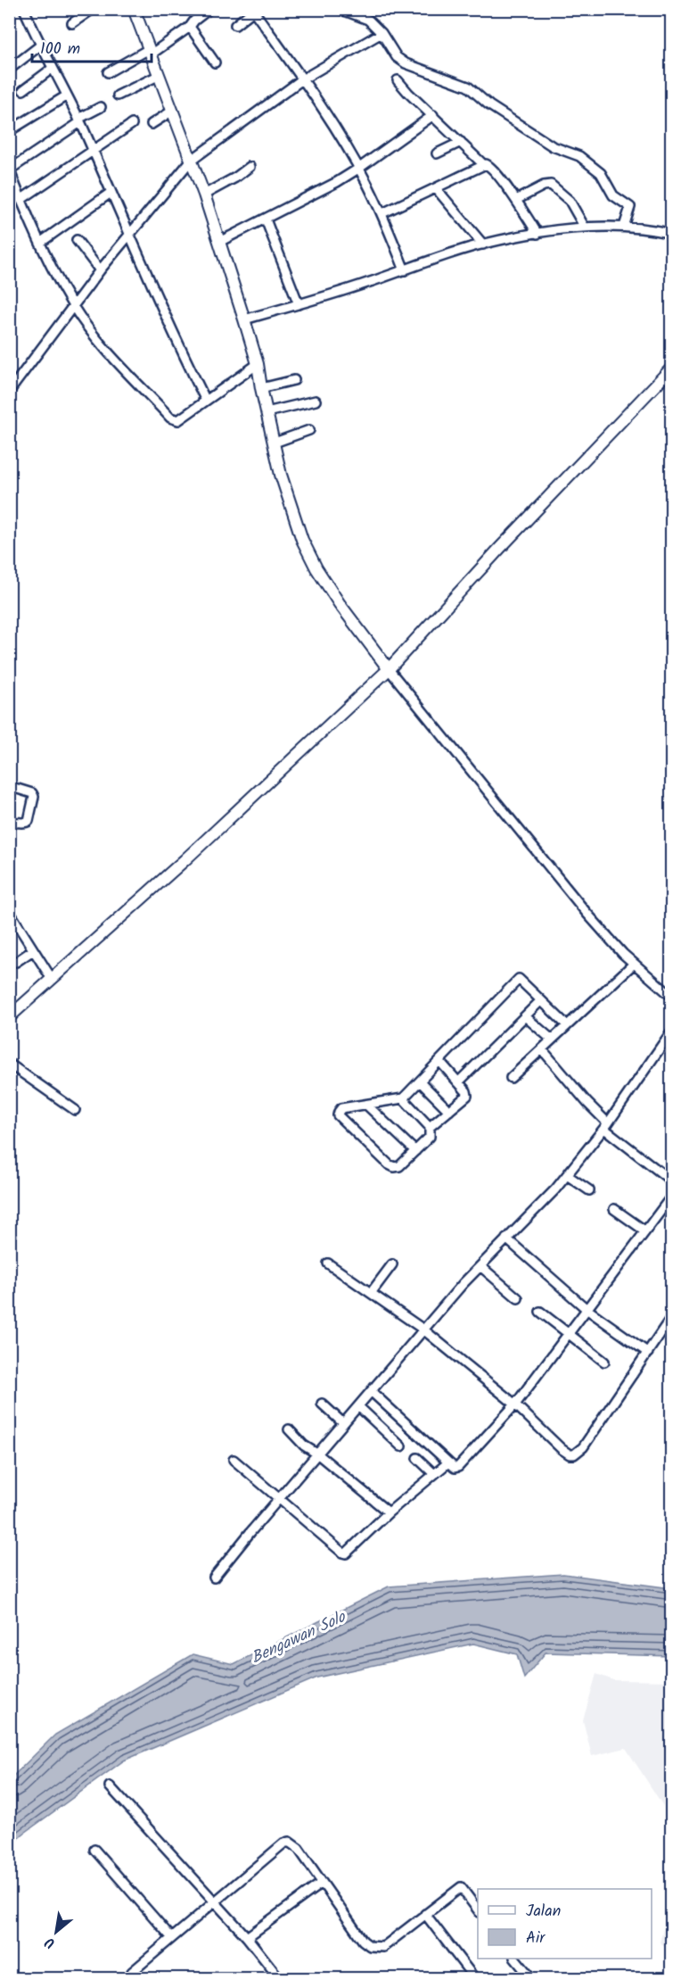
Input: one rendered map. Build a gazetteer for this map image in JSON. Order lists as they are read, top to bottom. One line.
{"water":["Bengawan Solo"],"legend":["Jalan","Air"],"scale_bar":"100 m","north":"bottom left"}
